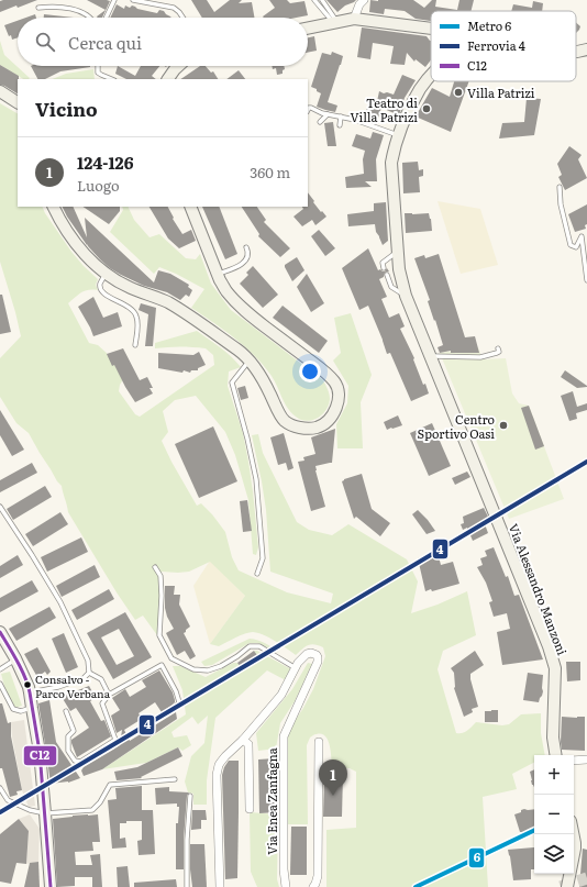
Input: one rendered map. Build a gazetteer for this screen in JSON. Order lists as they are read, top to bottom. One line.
{"streets":{"street":["Via Alessandro Manzoni","Via Enea Zanfagna"]},"places":["Villa Patrizi","Teatro di Villa Patrizi","Centro Sportivo Oasi","Consalvo - Parco Verbana"],"lines":["rail line 4","transit line C12","metro line 6"],"legend":["Metro 6","Ferrovia 4","C12"],"page":{"search":"Cerca qui","heading":"Vicino","list":[{"mark":"1","name":"124-126","note":"Luogo","value":"360 m"}],"map_buttons":["+","−"],"pins":"1"}}
